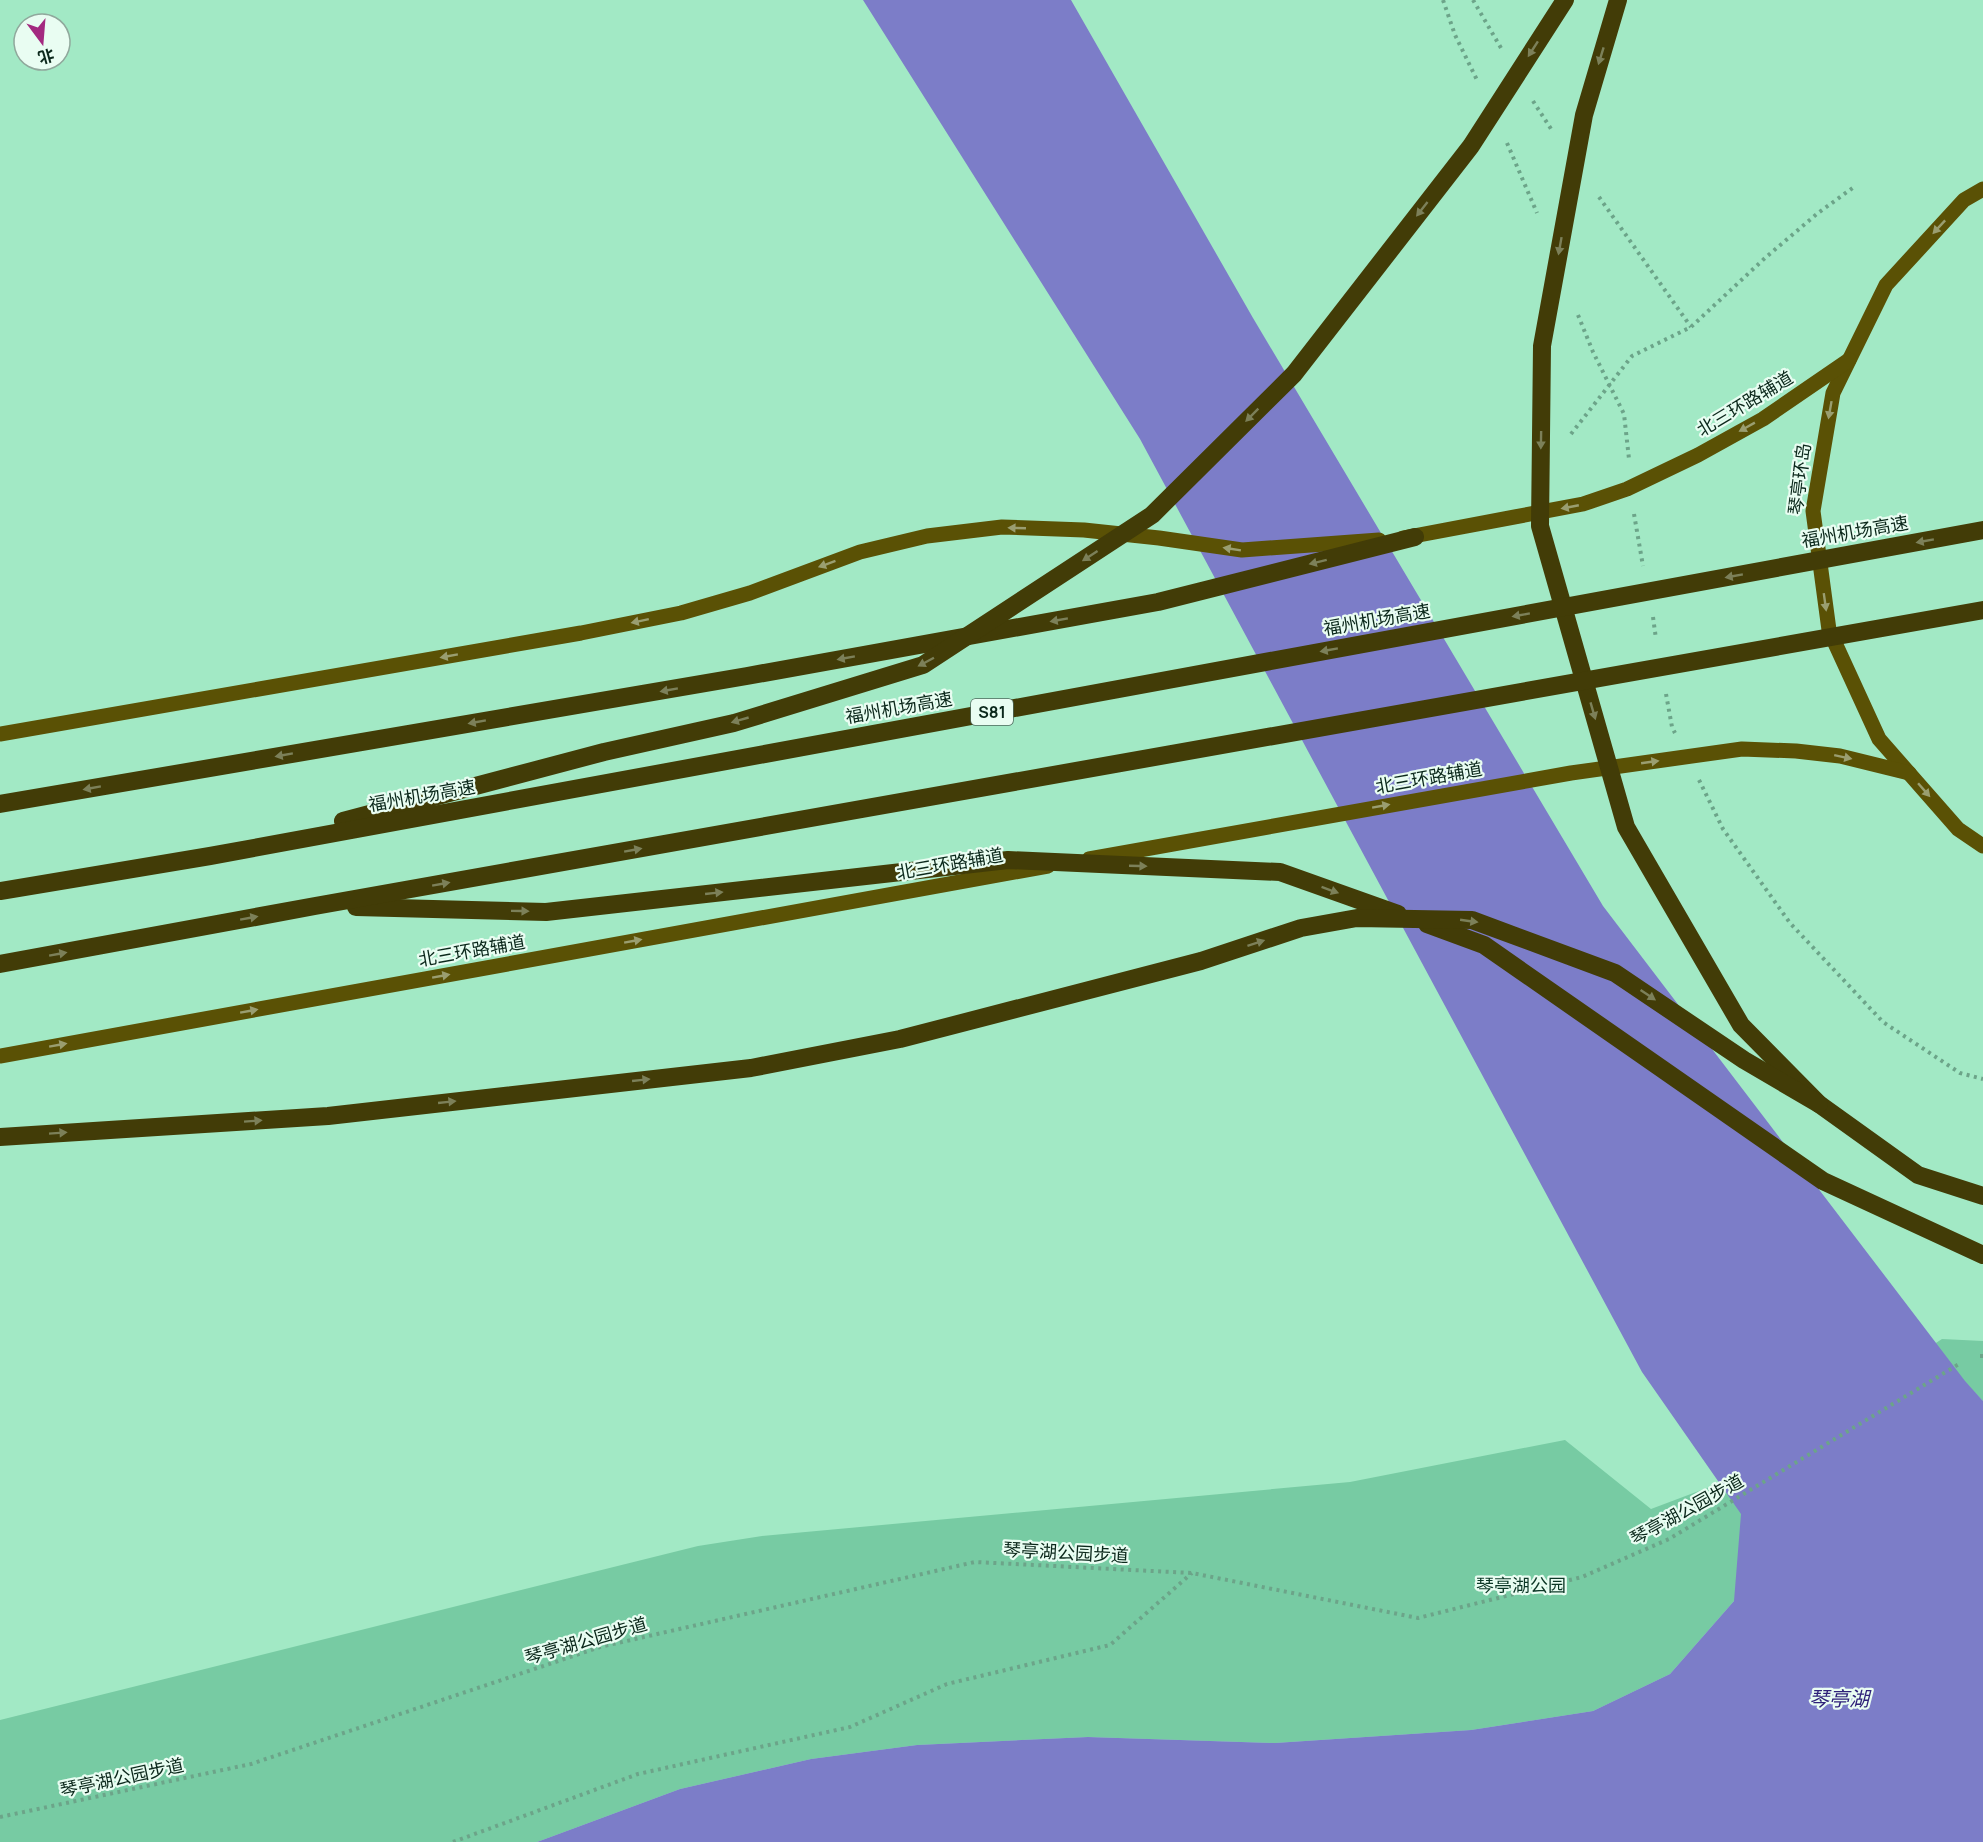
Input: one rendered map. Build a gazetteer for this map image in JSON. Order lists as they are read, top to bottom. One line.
{"streets":{"highway":["福州机场高速","S81"],"main road":["北三环路辅道","琴亭环岛"],"path":["琴亭湖公园步道"]},"crossings":[["北三环路辅道","琴亭环岛"]],"one_way":["琴亭环岛"],"water":["琴亭湖"],"parks":["琴亭湖公园"],"north":"bottom"}
